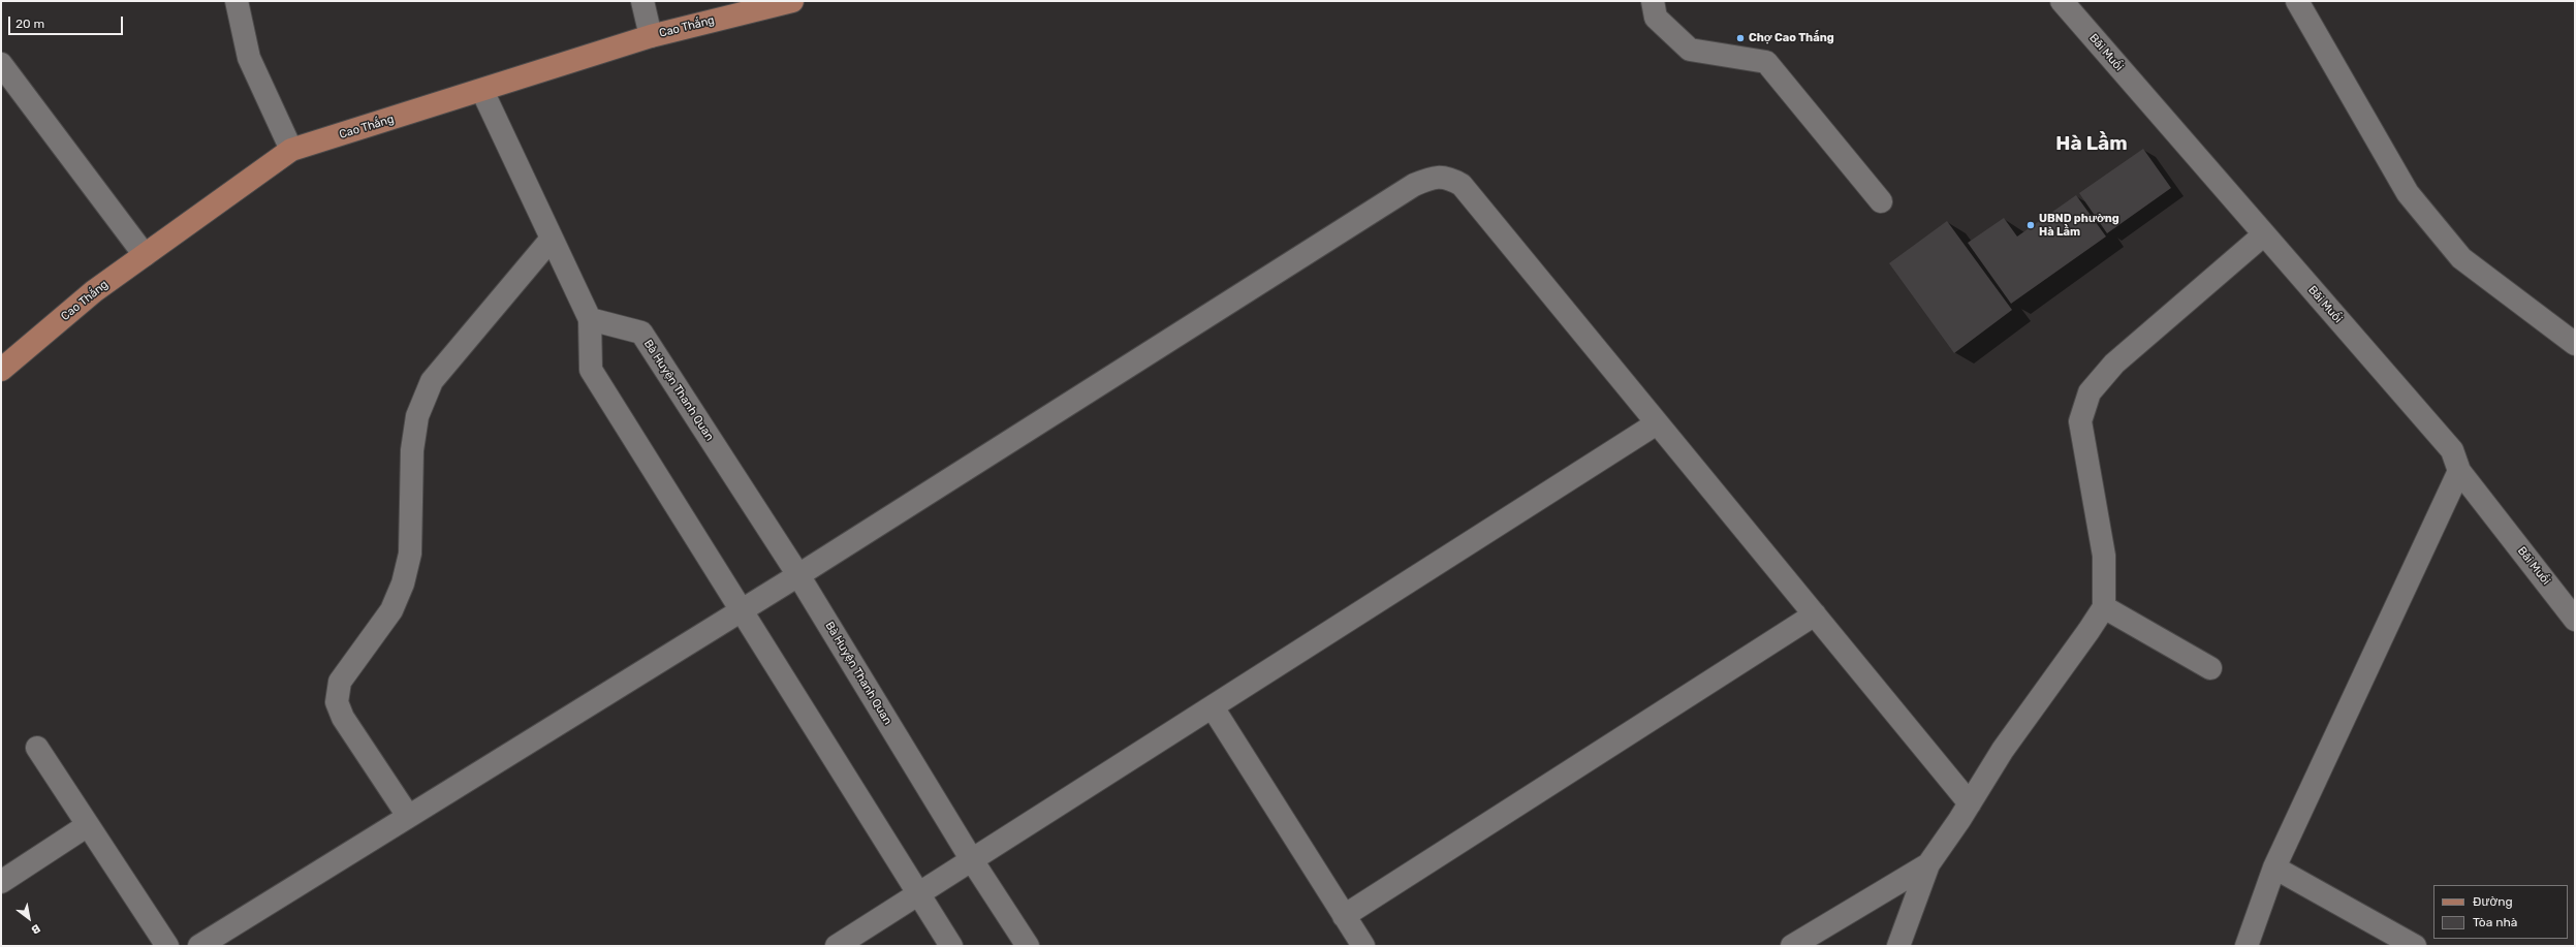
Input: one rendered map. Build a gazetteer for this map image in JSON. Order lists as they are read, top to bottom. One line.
{"streets":{"main road":["Cao Thắng"],"street":["Bãi Muối","Bà Huyện Thanh Quan"]},"districts":["Hà Lầm"],"places":["Chợ Cao Thắng","UBND phường Hà Lầm"],"legend":["Đường","Tòa nhà"],"scale_bar":"20 m","north":"bottom right"}
